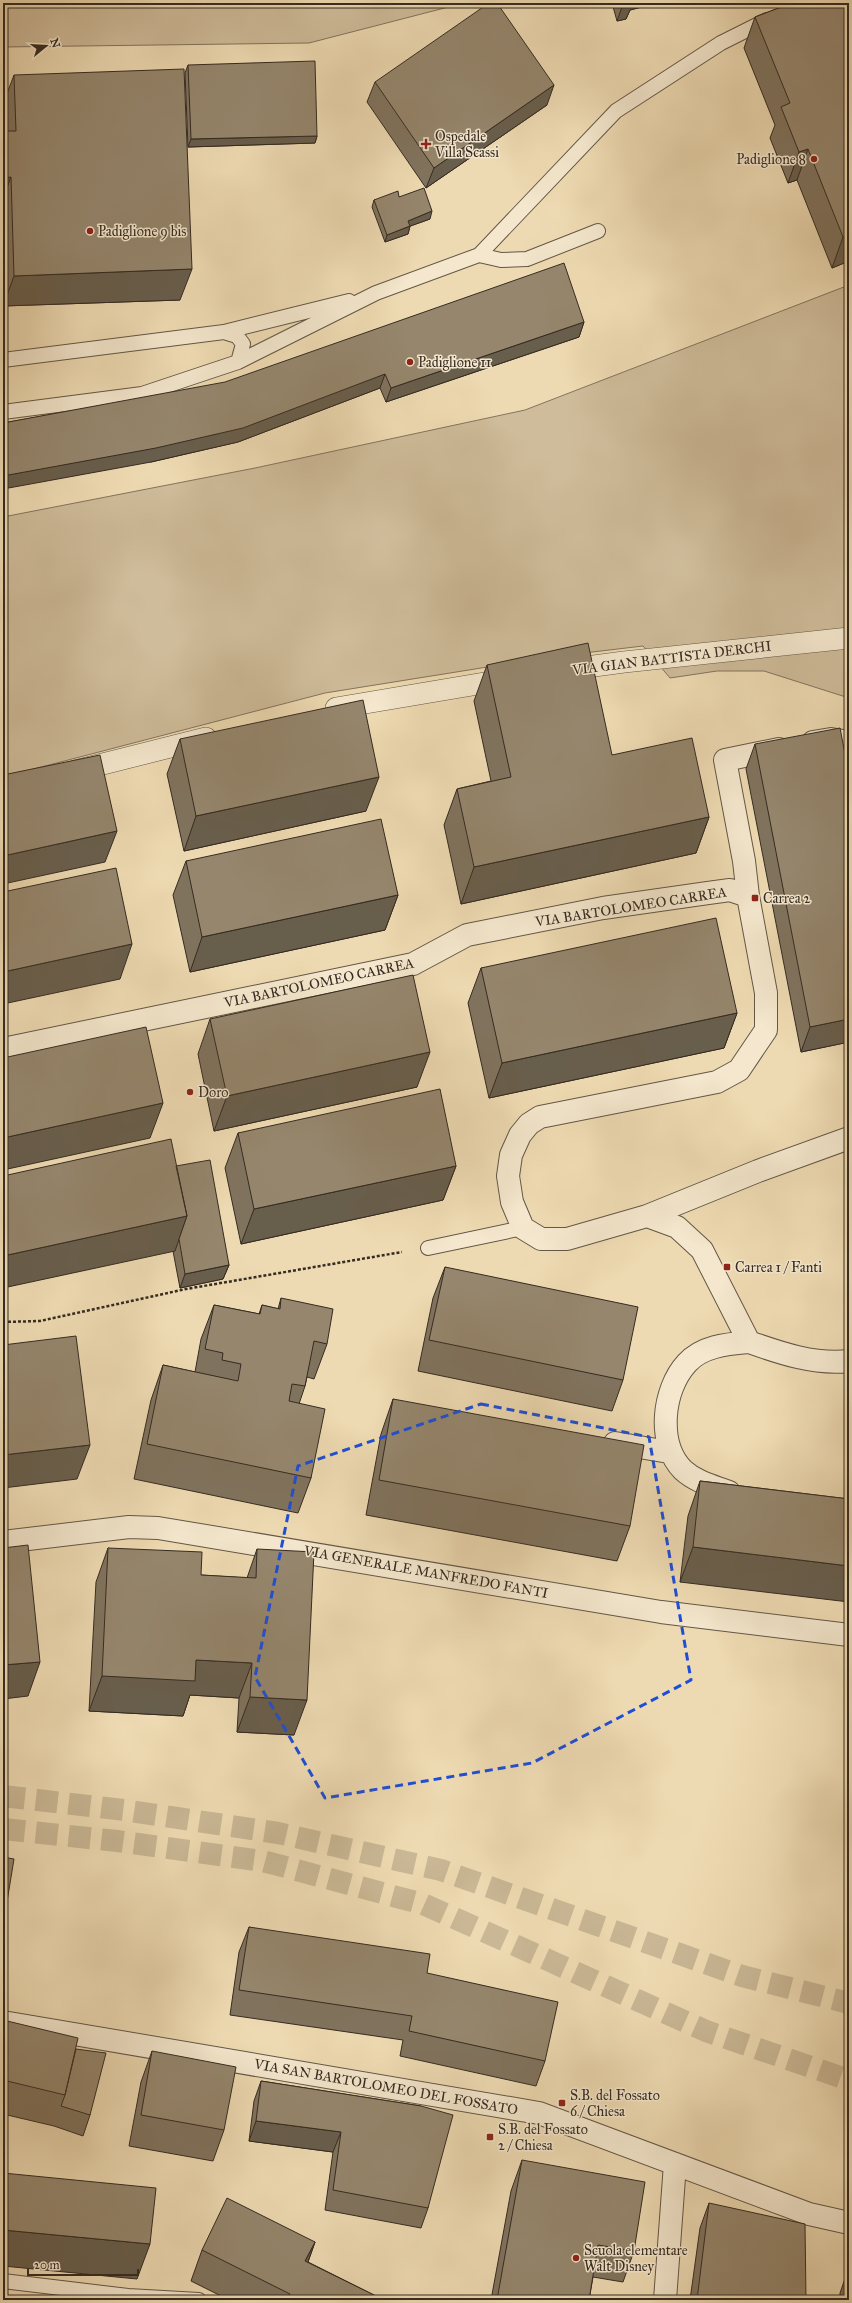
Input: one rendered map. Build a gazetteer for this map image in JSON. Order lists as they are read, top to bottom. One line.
{"streets":{"street":["VIA GIAN BATTISTA DERCHI","VIA BARTOLOMEO CARREA","VIA GENERALE MANFREDO FANTI","VIA SAN BARTOLOMEO DEL FOSSATO"]},"places":{"health":["Ospedale Villa Scassi"],"other":["Padiglione 8","Padiglione 9 bis","Padiglione 11","Doro","Scuola elementare Walt Disney"],"transit":["Carrea 2","Carrea 1 / Fanti","S.B. del Fossato 6 / Chiesa","S.B. del Fossato 2 / Chiesa"]},"scale_bar":"20 m","north":"right"}
